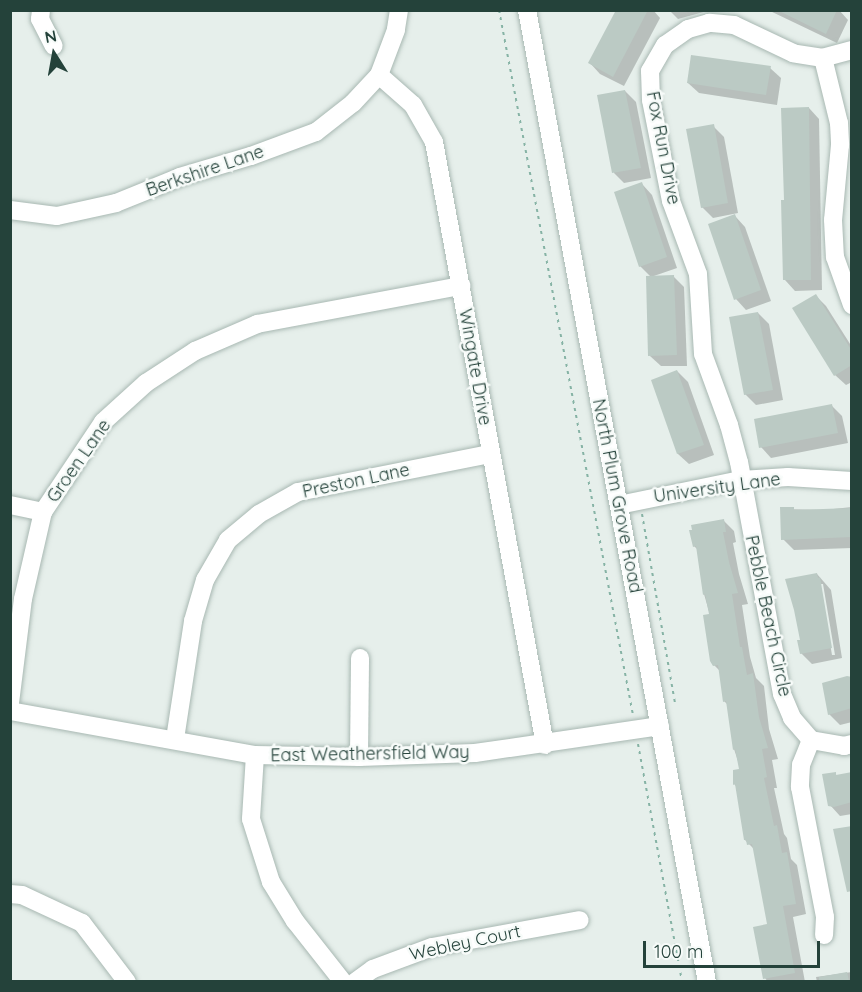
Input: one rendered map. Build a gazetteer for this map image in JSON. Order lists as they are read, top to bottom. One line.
{"streets":{"street":["Fox Run Drive","Berkshire Lane","Wingate Drive","Groen Lane","Preston Lane","University Lane","North Plum Grove Road","Pebble Beach Circle","East Weathersfield Way","Webley Court"]},"crossings":[["Fox Run Drive","University Lane"],["Fox Run Drive","Pebble Beach Circle"],["Berkshire Lane","Wingate Drive"],["Wingate Drive","Groen Lane"],["Wingate Drive","Preston Lane"],["Wingate Drive","East Weathersfield Way"],["Preston Lane","East Weathersfield Way"],["University Lane","North Plum Grove Road"],["University Lane","Pebble Beach Circle"],["North Plum Grove Road","East Weathersfield Way"]],"scale_bar":"100 m","north":"top"}
